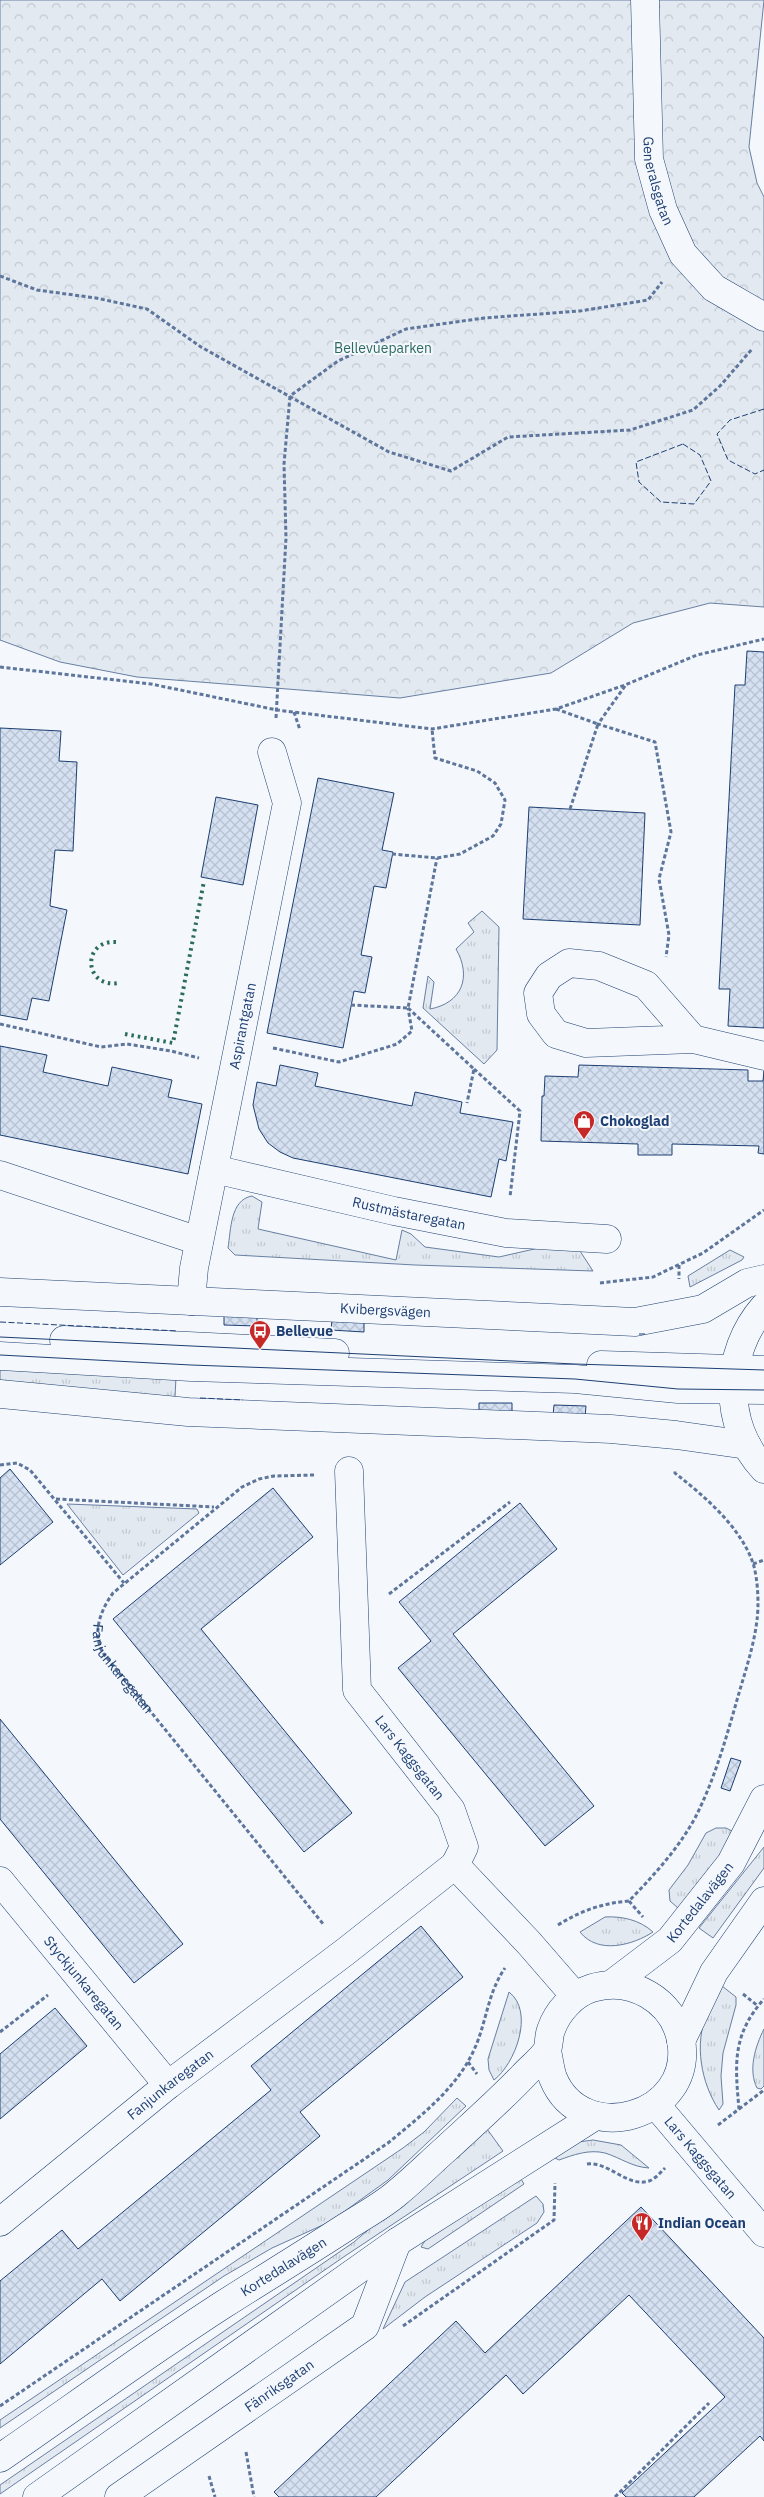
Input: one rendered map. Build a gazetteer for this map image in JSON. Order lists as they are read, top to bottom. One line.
{"streets":{"street":["Generalsgatan","Aspirantgatan","Rustmästaregatan","Kvibergsvägen","Fanjunkaregatan","Lars Kaggsgatan","Kortedalavägen","Styckjunkaregatan","Fänriksgatan"]},"crossings":[["Aspirantgatan","Rustmästaregatan"],["Aspirantgatan","Kvibergsvägen"],["Fanjunkaregatan","Lars Kaggsgatan"],["Fanjunkaregatan","Styckjunkaregatan"],["Lars Kaggsgatan","Kortedalavägen"]],"parks":["Bellevueparken"],"places":{"shop":["Chokoglad"],"bus stop":["Bellevue"],"restaurant":["Indian Ocean"]}}
